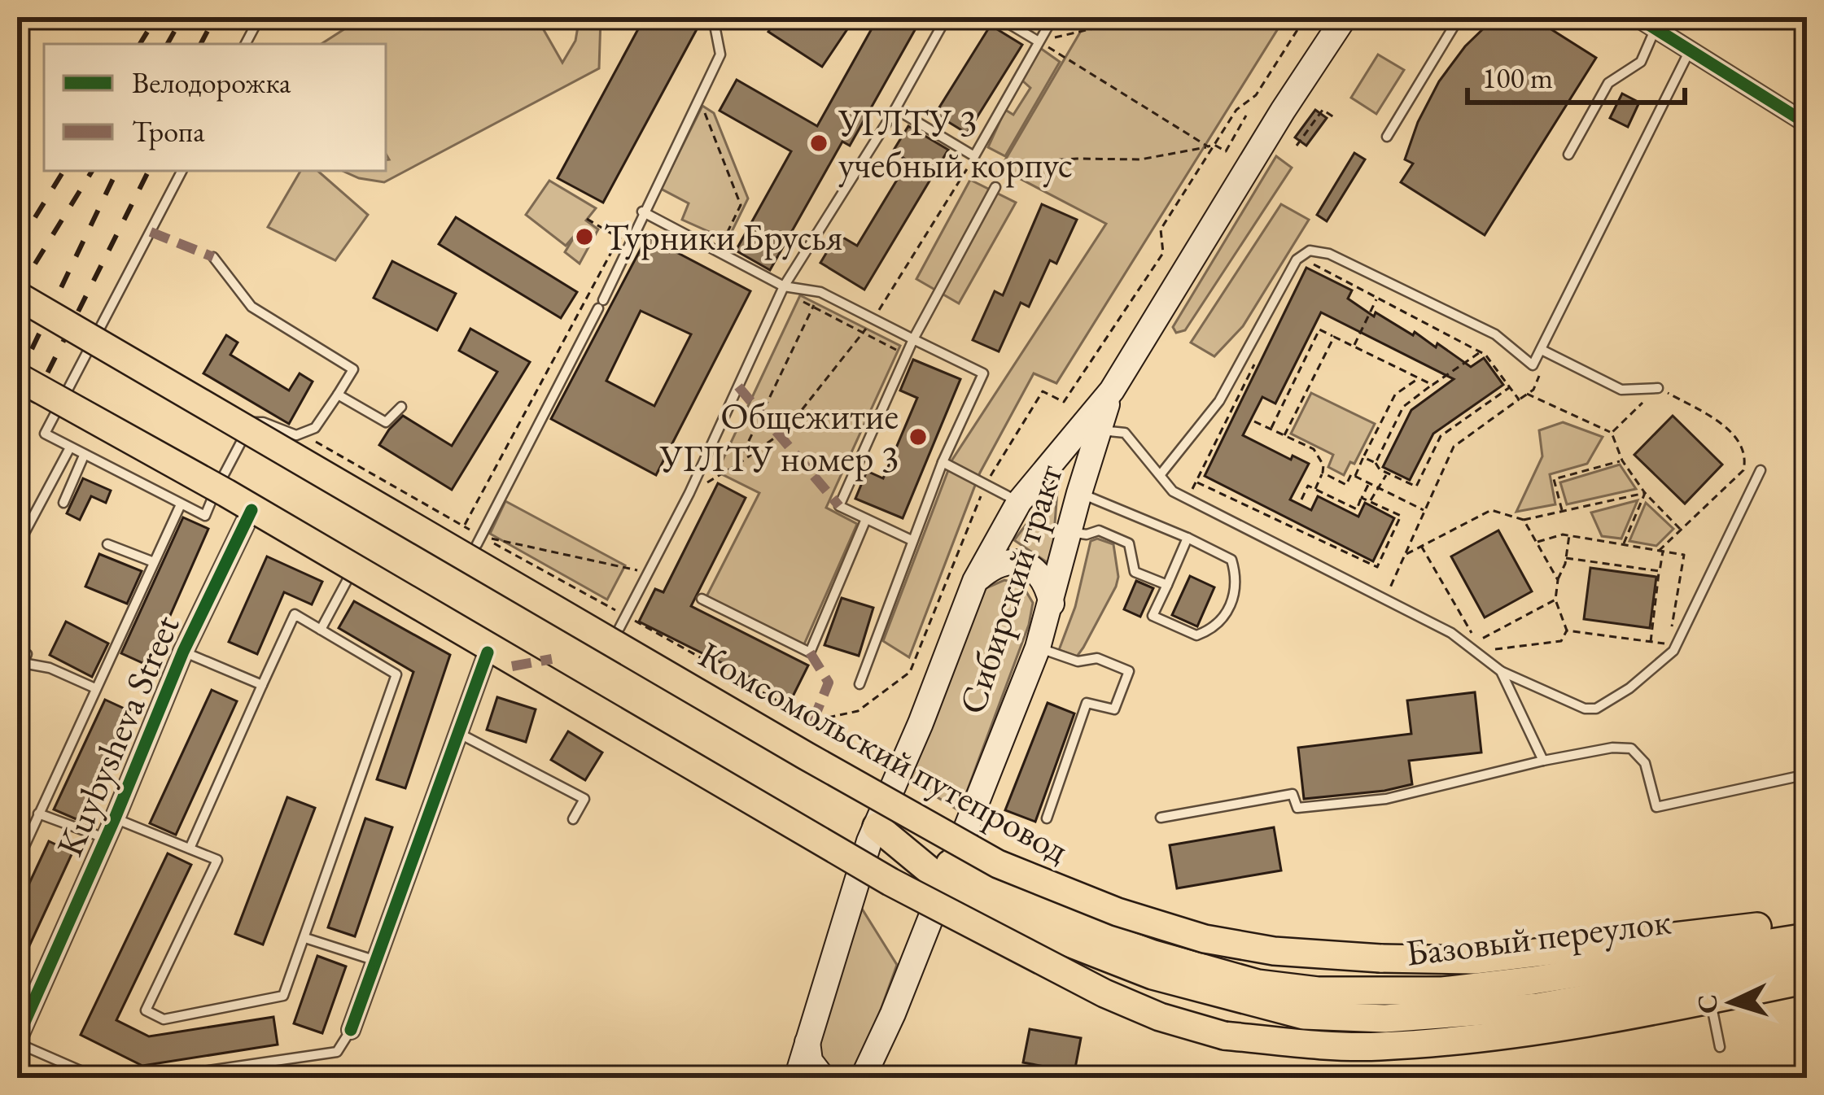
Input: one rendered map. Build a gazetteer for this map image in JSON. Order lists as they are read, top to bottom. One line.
{"streets":{"main road":["Сибирский тракт","Комсомольский путепровод","Базовый переулок"],"street":["Kuybysheva Street"]},"crossings":[["Сибирский тракт","Комсомольский путепровод"],["Сибирский тракт","Базовый переулок"],["Комсомольский путепровод","Базовый переулок"]],"places":["УГЛТУ 3 учебный корпус","Турники Брусья","Общежитие УГЛТУ номер 3"],"legend":["Велодорожка","Тропа"],"scale_bar":"100 m","north":"left"}
